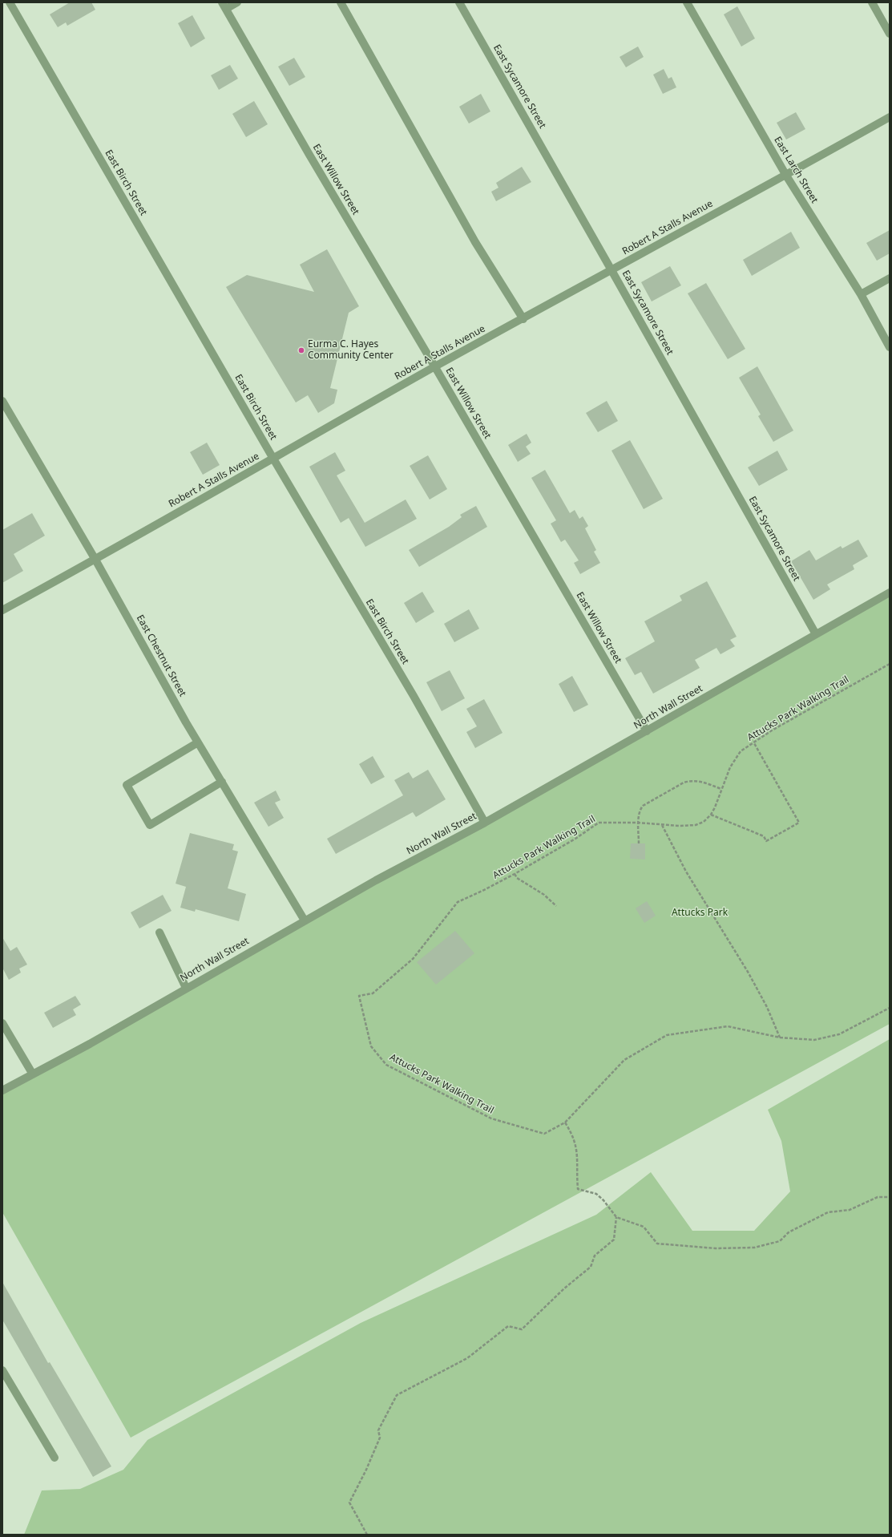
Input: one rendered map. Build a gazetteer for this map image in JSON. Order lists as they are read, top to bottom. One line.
{"streets":{"street":["East Sycamore Street","East Larch Street","East Willow Street","East Birch Street","Robert A Stalls Avenue","East Chestnut Street","North Wall Street"],"path":["Attucks Park Walking Trail"]},"crossings":[["East Sycamore Street","Robert A Stalls Avenue"],["East Sycamore Street","North Wall Street"],["East Larch Street","Robert A Stalls Avenue"],["East Willow Street","Robert A Stalls Avenue"],["East Willow Street","North Wall Street"],["East Birch Street","Robert A Stalls Avenue"],["East Birch Street","North Wall Street"],["Robert A Stalls Avenue","East Chestnut Street"],["East Chestnut Street","North Wall Street"]],"parks":["Attucks Park"],"places":["Eurma C. Hayes Community Center"]}
